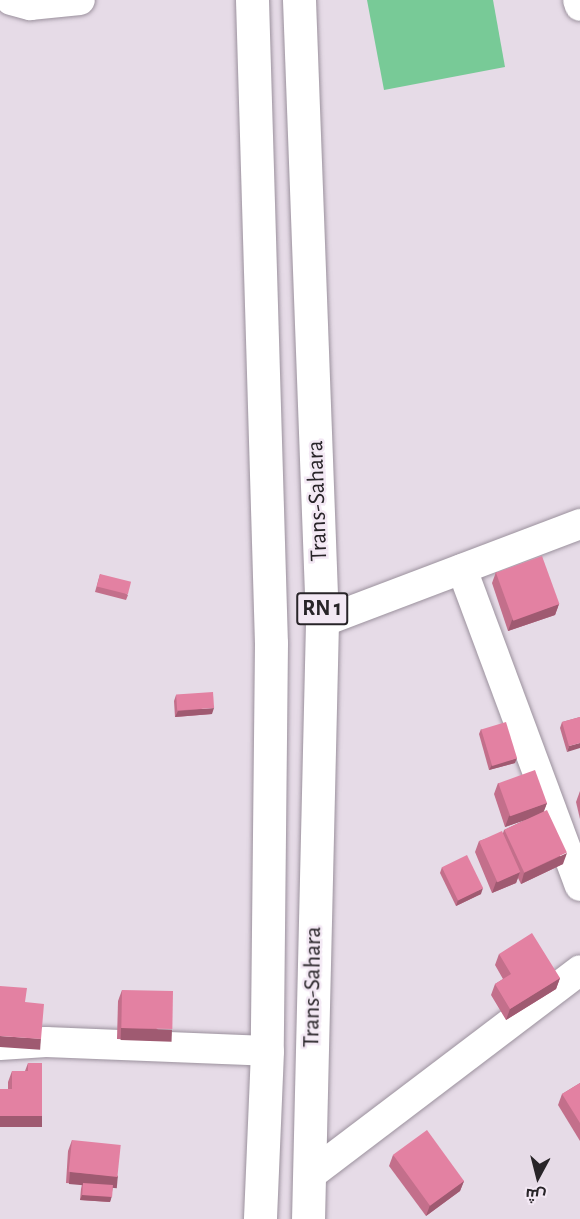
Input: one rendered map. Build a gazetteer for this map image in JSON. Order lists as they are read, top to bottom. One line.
{"streets":{"main road":["Trans-Sahara","RN 1"]},"north":"bottom"}
